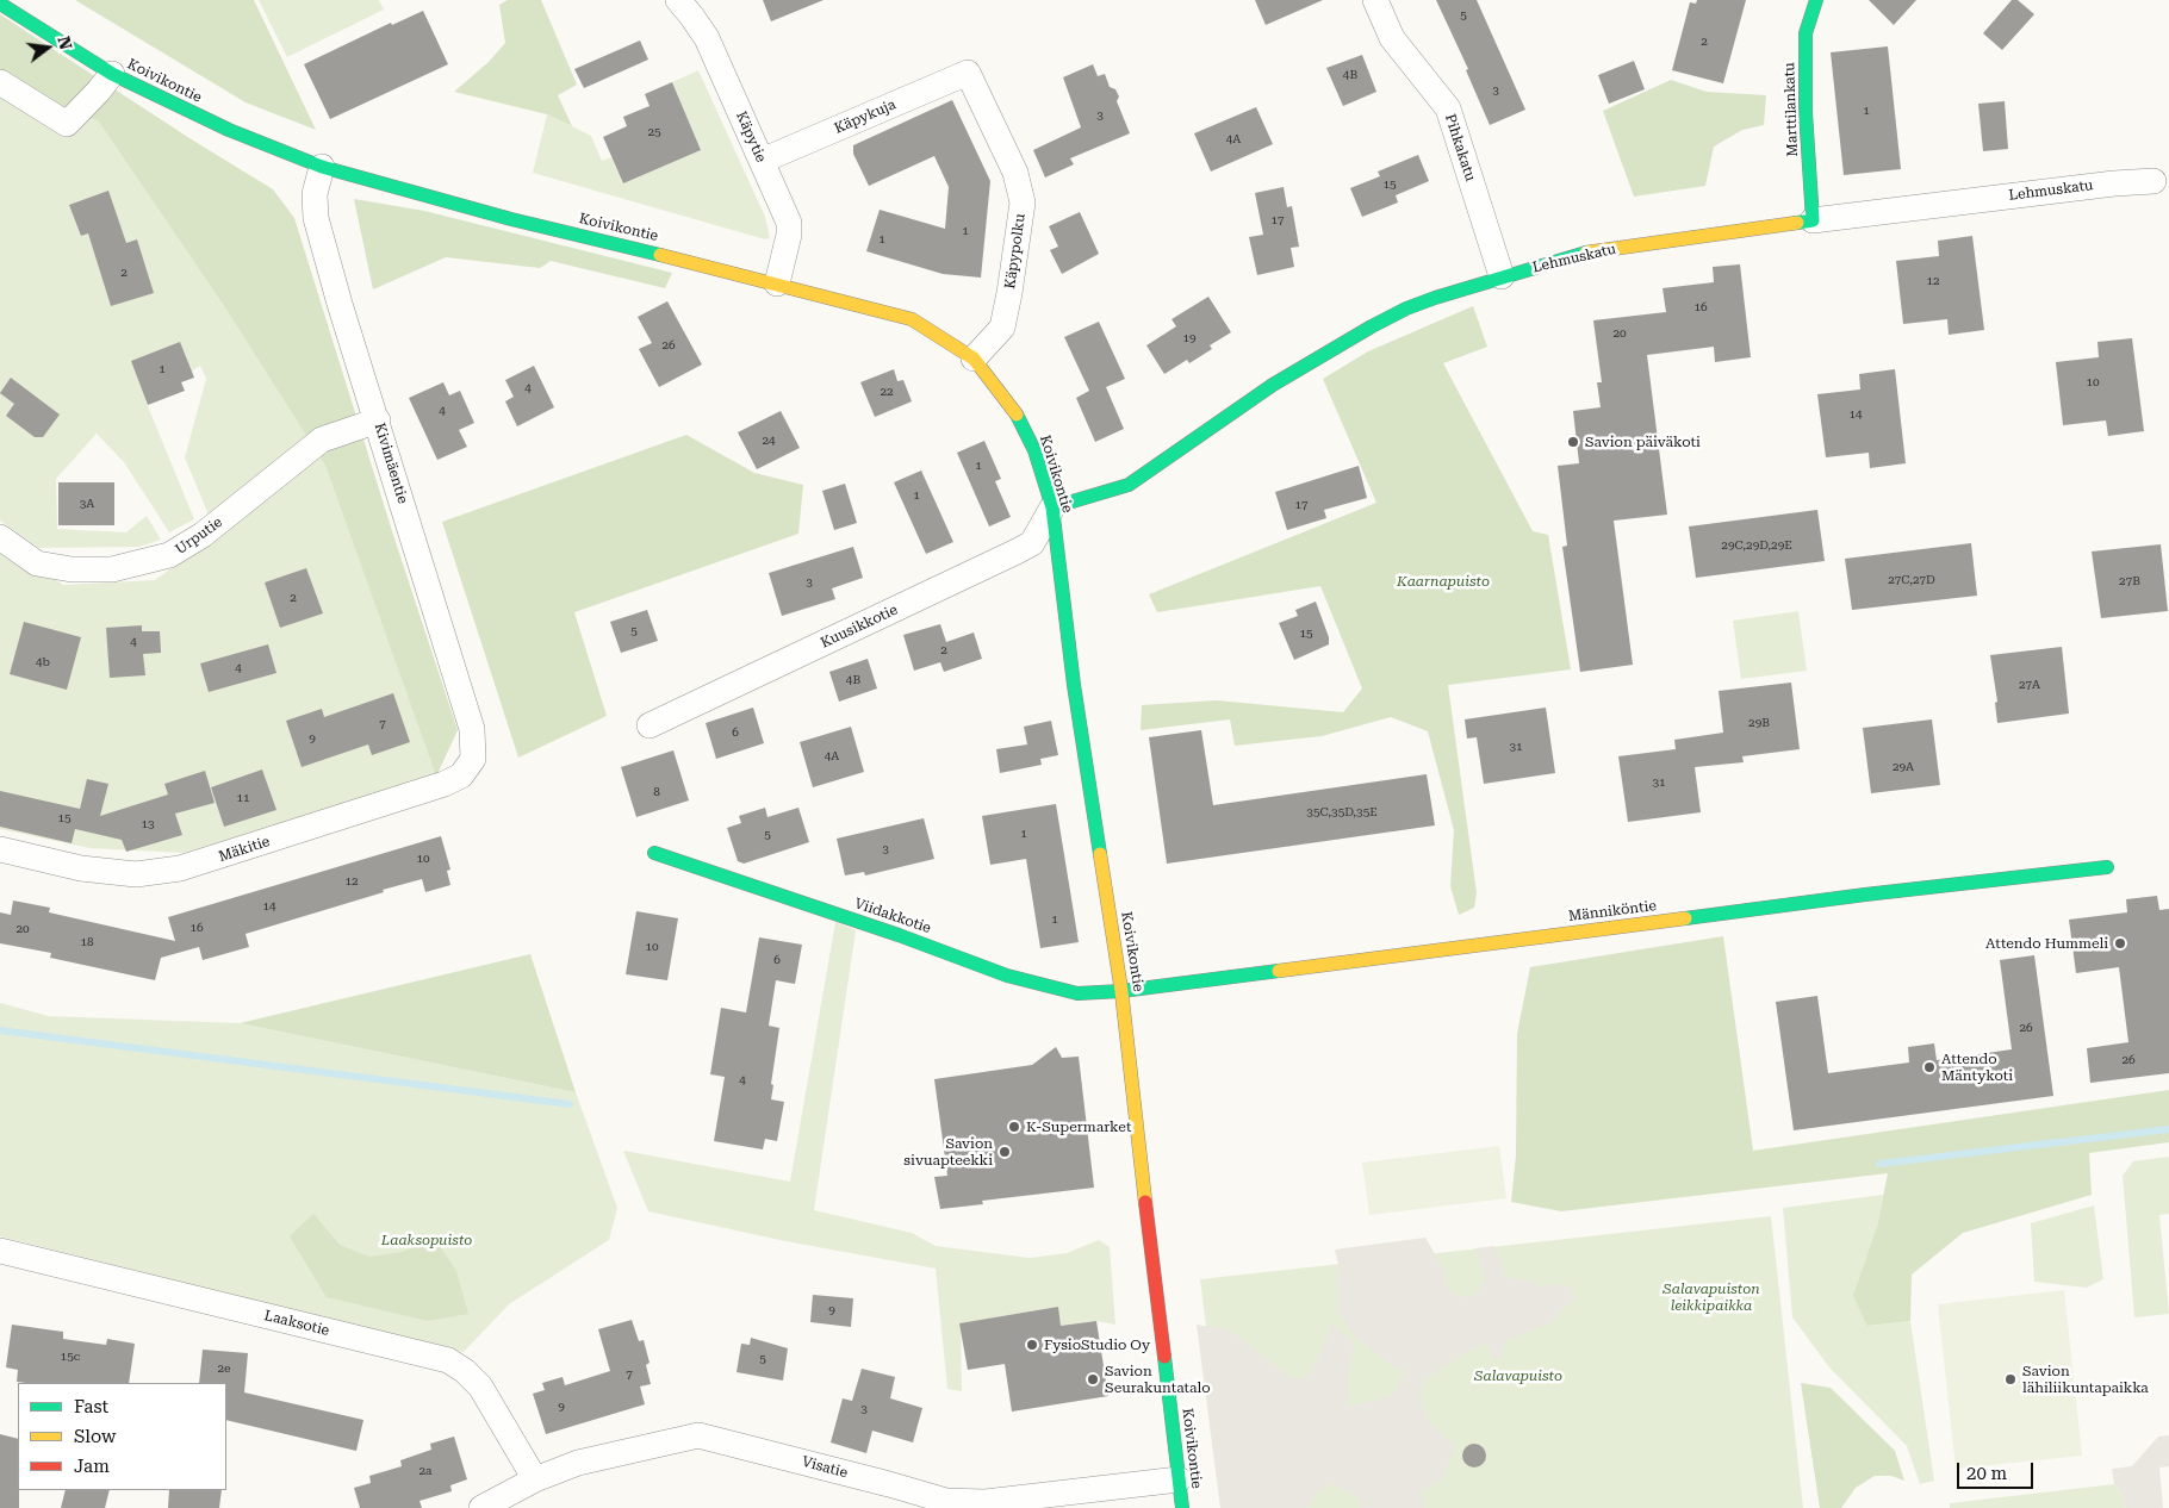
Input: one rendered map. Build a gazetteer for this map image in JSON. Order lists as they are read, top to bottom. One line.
{"streets":{"street":["Koivikontie","Marttilankatu","Käpykuja","Käpytie","Pihkakatu","Lehmuskatu","Käpypolku","Kivimäentie","Urputie","Kuusikkotie","Mäkitie","Männiköntie","Viidakkotie","Laaksotie","Visatie"]},"crossings":[["Koivikontie","Käpytie"],["Koivikontie","Lehmuskatu"],["Koivikontie","Käpypolku"],["Koivikontie","Kivimäentie"],["Koivikontie","Kuusikkotie"],["Koivikontie","Männiköntie"],["Koivikontie","Viidakkotie"],["Koivikontie","Visatie"],["Marttilankatu","Lehmuskatu"],["Käpykuja","Käpytie"],["Käpykuja","Käpypolku"],["Pihkakatu","Lehmuskatu"],["Lehmuskatu","Kuusikkotie"],["Kivimäentie","Urputie"],["Kivimäentie","Mäkitie"],["Männiköntie","Viidakkotie"],["Laaksotie","Visatie"]],"parks":["Kaarnapuisto","Laaksopuisto","Salavapuiston leikkipaikka","Salavapuisto"],"places":["Savion päiväkoti","Attendo Hummeli","Attendo Mäntykoti","K-Supermarket","Savion sivuapteekki","FysioStudio Oy","Savion Seurakuntatalo","Savion lähiliikuntapaikka"],"house_numbers":["5","2","4B","3","1","3","25","4A","15","17","1","1","2","12","16","20","19","26","1","10","4","22","4","14","24","1","1","3A","17","29C,29D,29E","27C,27D","27B","3","2","5","15","4","2","4b","4","4B","27A","29B","7","6","9","31","4A","29A","31","8","11","35C,35D,35E","15","13","1","5","3","10","12","14","1","16","20","18","10","6","26","26","4","9","15c","5","2e","7","9","3","2a"],"legend":["Fast","Slow","Jam"],"scale_bar":"20 m","north":"right"}
